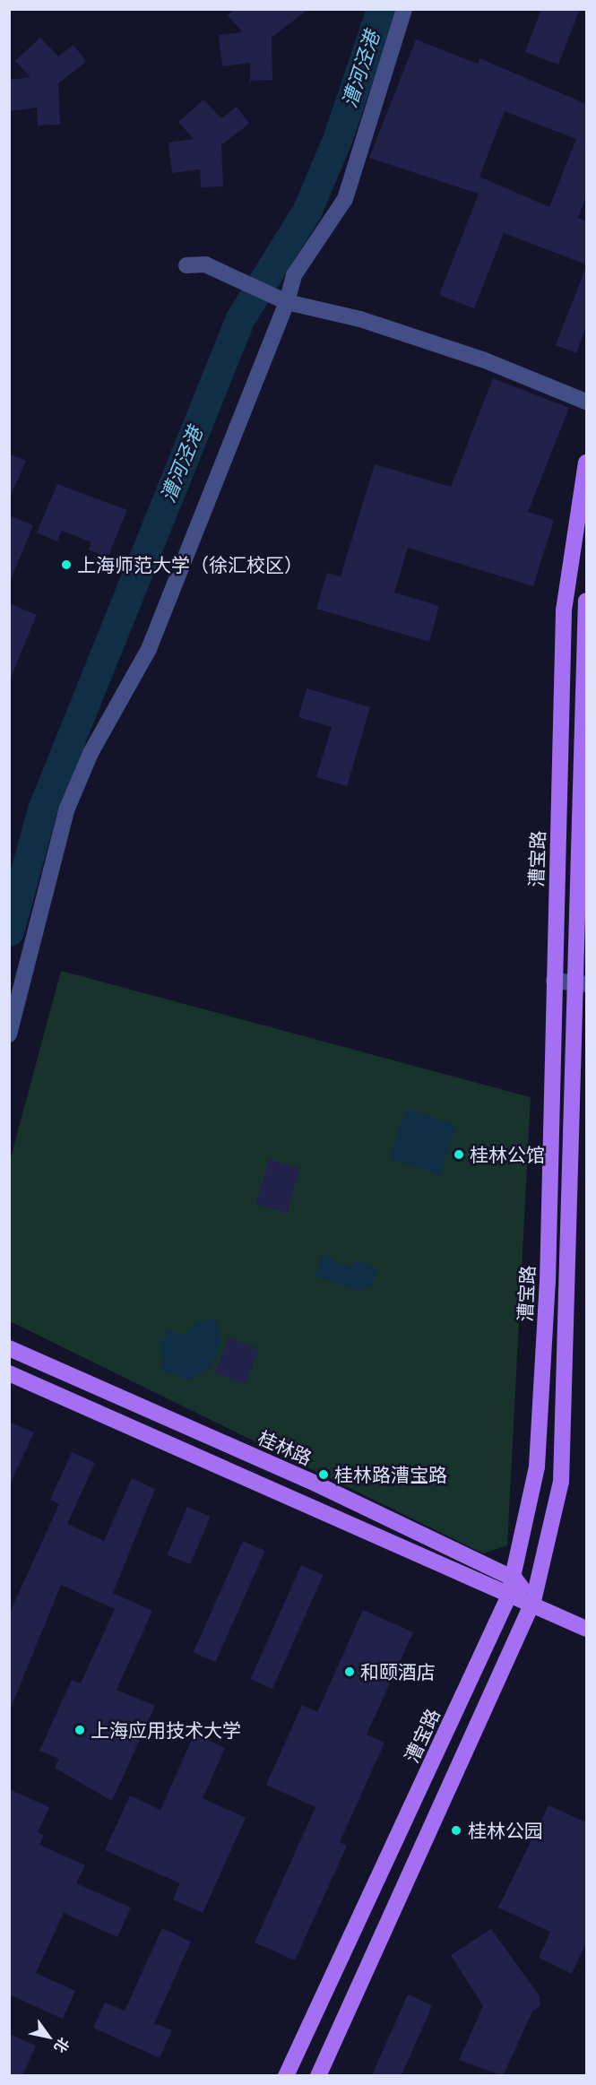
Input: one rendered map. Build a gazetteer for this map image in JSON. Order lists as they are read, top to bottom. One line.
{"streets":{"main road":["漕宝路","桂林路"]},"crossings":[["漕宝路","桂林路"]],"water":["漕河泾港"],"places":["上海师范大学（徐汇校区）","桂林公馆","桂林路漕宝路","和颐酒店","上海应用技术大学","桂林公园"],"north":"bottom right"}
